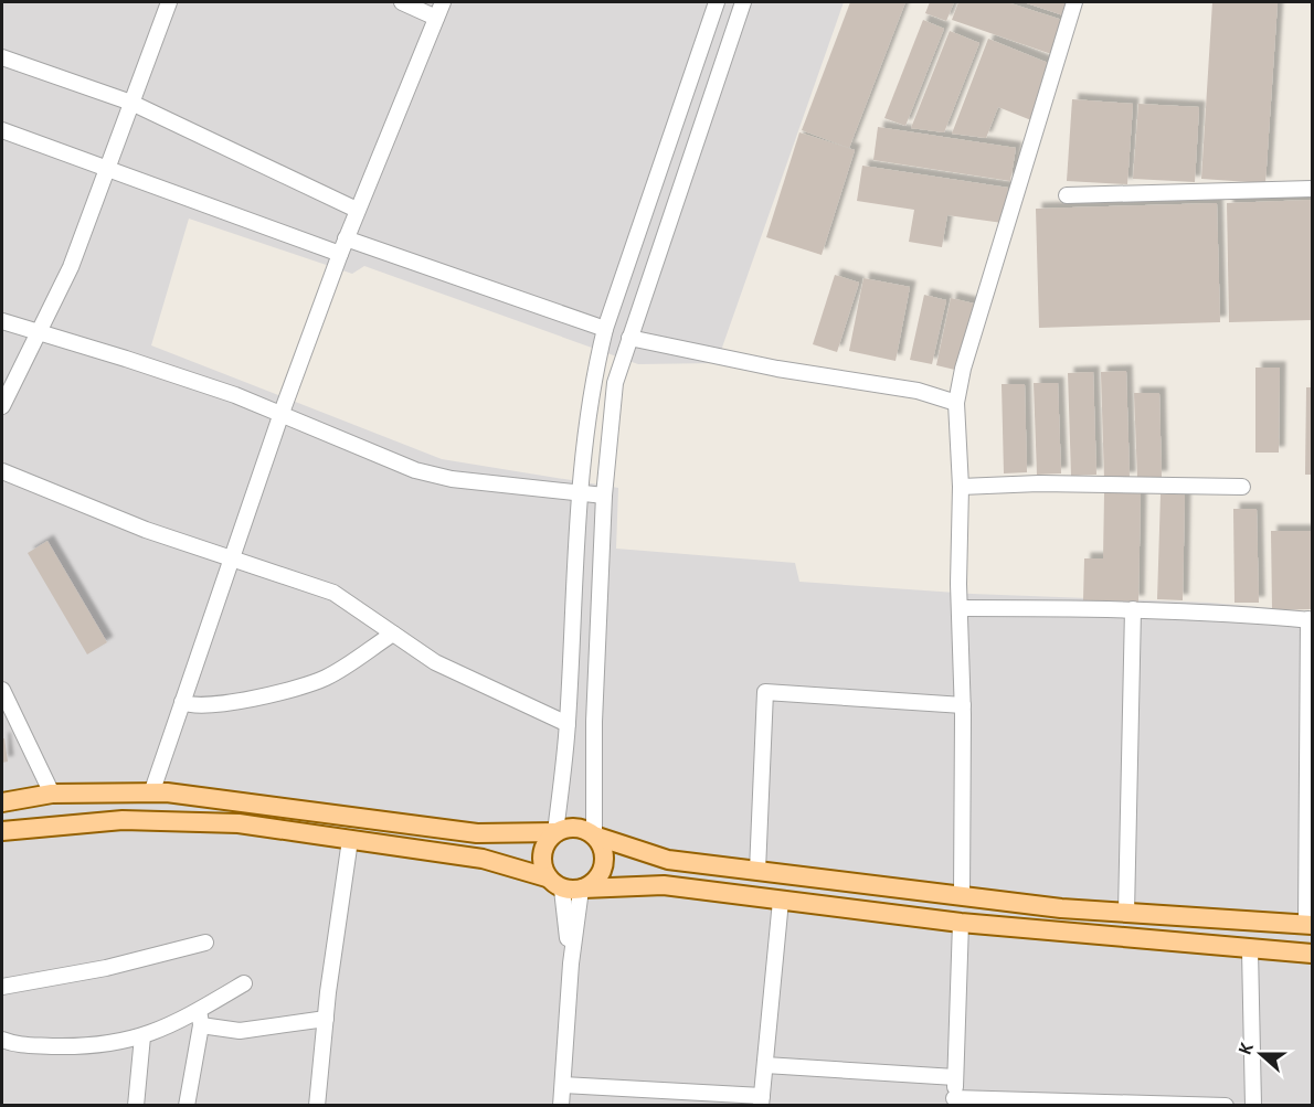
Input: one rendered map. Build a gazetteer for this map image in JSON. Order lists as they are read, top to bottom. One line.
{"north":"left"}
